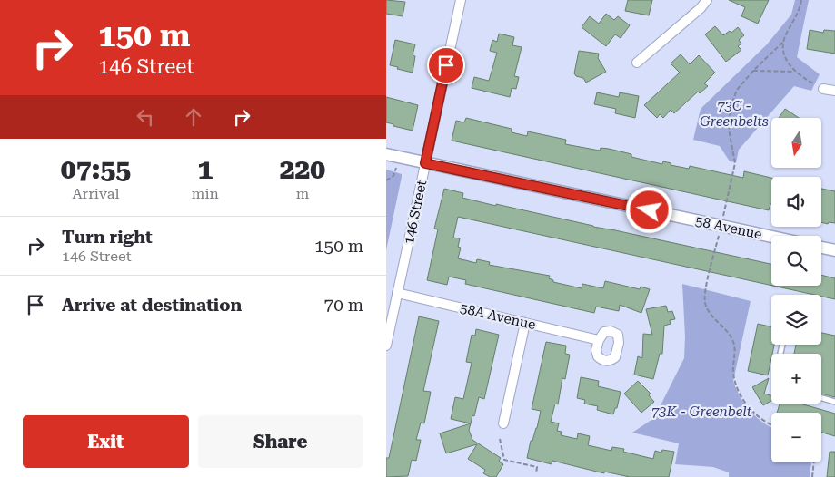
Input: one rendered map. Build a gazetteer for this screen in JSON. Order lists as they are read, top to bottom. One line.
{"streets":{"street":["146 Street","58 Avenue","58A Avenue"]},"crossings":[["146 Street","58 Avenue"],["146 Street","58A Avenue"]],"parks":["73C - Greenbelts","73K - Greenbelt"],"north":"bottom","page":{"turn":["150 m","146 Street"],"map_buttons":["+","−"],"eta":["07:55","Arrival","1","min","220","m"],"list":[{"name":"Turn right","note":"146 Street","value":"150 m"},{"name":"Arrive at destination","value":"70 m"}],"buttons":["Exit","Share"]}}
